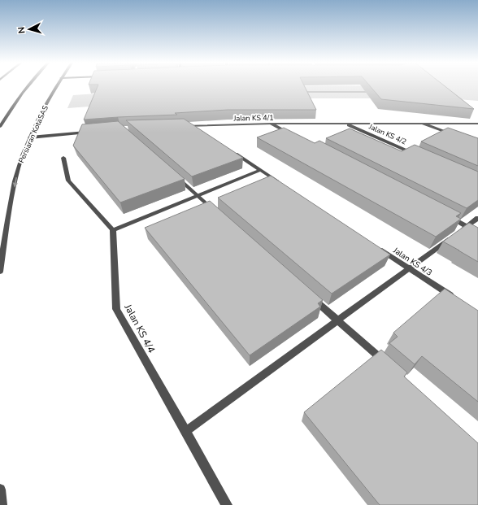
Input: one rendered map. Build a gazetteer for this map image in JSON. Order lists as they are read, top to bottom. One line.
{"streets":{"street":["Jalan KS 4/1","Persiaran KotaSAS","Jalan KS 4/2","Jalan KS 4/3","Jalan KS 4/4"]},"crossings":[["Jalan KS 4/1","Jalan KS 4/2"]],"one_way":["Persiaran KotaSAS"],"north":"left"}
